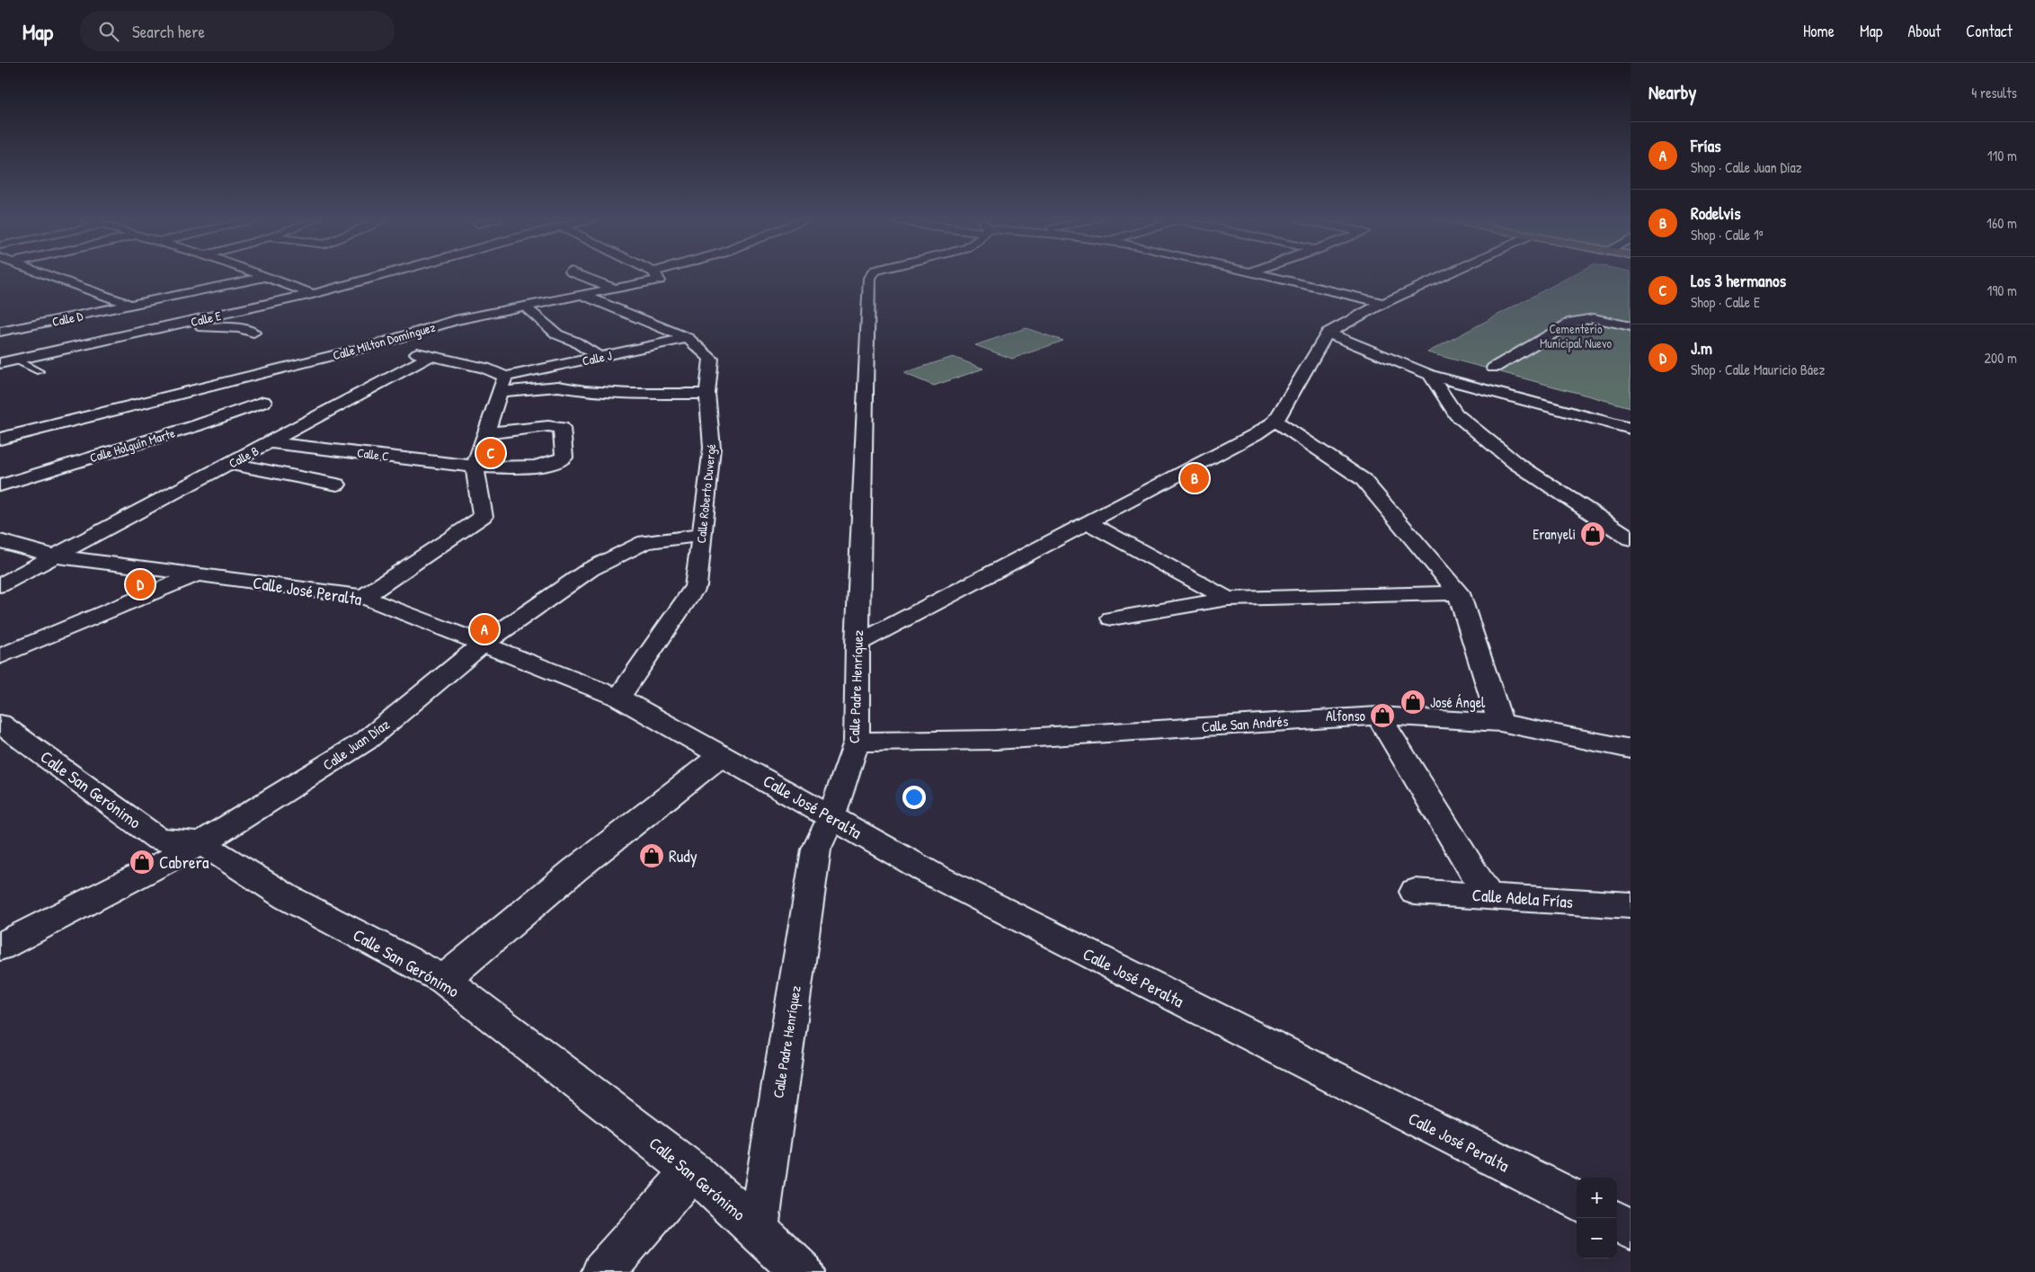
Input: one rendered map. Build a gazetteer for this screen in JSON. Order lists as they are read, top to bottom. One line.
{"streets":{"street":["Calle D","Calle E","Calle Milton Domínguez","Calle J","Calle Holguín Marte","Calle C","Calle B","Calle Roberto Duvergé","Calle José Peralta","Calle Padre Henríquez","Calle San Andrés","Calle Juan Díaz","Calle San Gerónimo","Calle Adela Frías"]},"crossings":[["Calle Milton Domínguez","Calle Roberto Duvergé"],["Calle J","Calle Roberto Duvergé"],["Calle C","Calle B"],["Calle B","Calle José Peralta"],["Calle Roberto Duvergé","Calle José Peralta"],["Calle Roberto Duvergé","Calle Juan Díaz"],["Calle José Peralta","Calle Padre Henríquez"],["Calle José Peralta","Calle Juan Díaz"],["Calle Padre Henríquez","Calle San Andrés"],["Calle Padre Henríquez","Calle San Gerónimo"],["Calle Juan Díaz","Calle San Gerónimo"]],"parks":["Cementerio Municipal Nuevo"],"places":{"shop":["Eranyeli","José Ángel","Alfonso","Rudy","Cabrera"]},"page":{"header":"Map","search":"Search here","nav":["Home","Map","About","Contact"],"heading":["Nearby","4 results"],"list":[{"mark":"A","name":"Frías","note":"Shop · Calle Juan Díaz","value":"110 m"},{"mark":"B","name":"Rodelvis","note":"Shop · Calle 1ª","value":"160 m"},{"mark":"C","name":"Los 3 hermanos","note":"Shop · Calle E","value":"190 m"},{"mark":"D","name":"J.m","note":"Shop · Calle Mauricio Báez","value":"200 m"}],"pins":["C","B","D","A"],"map_buttons":["+","−"]}}
